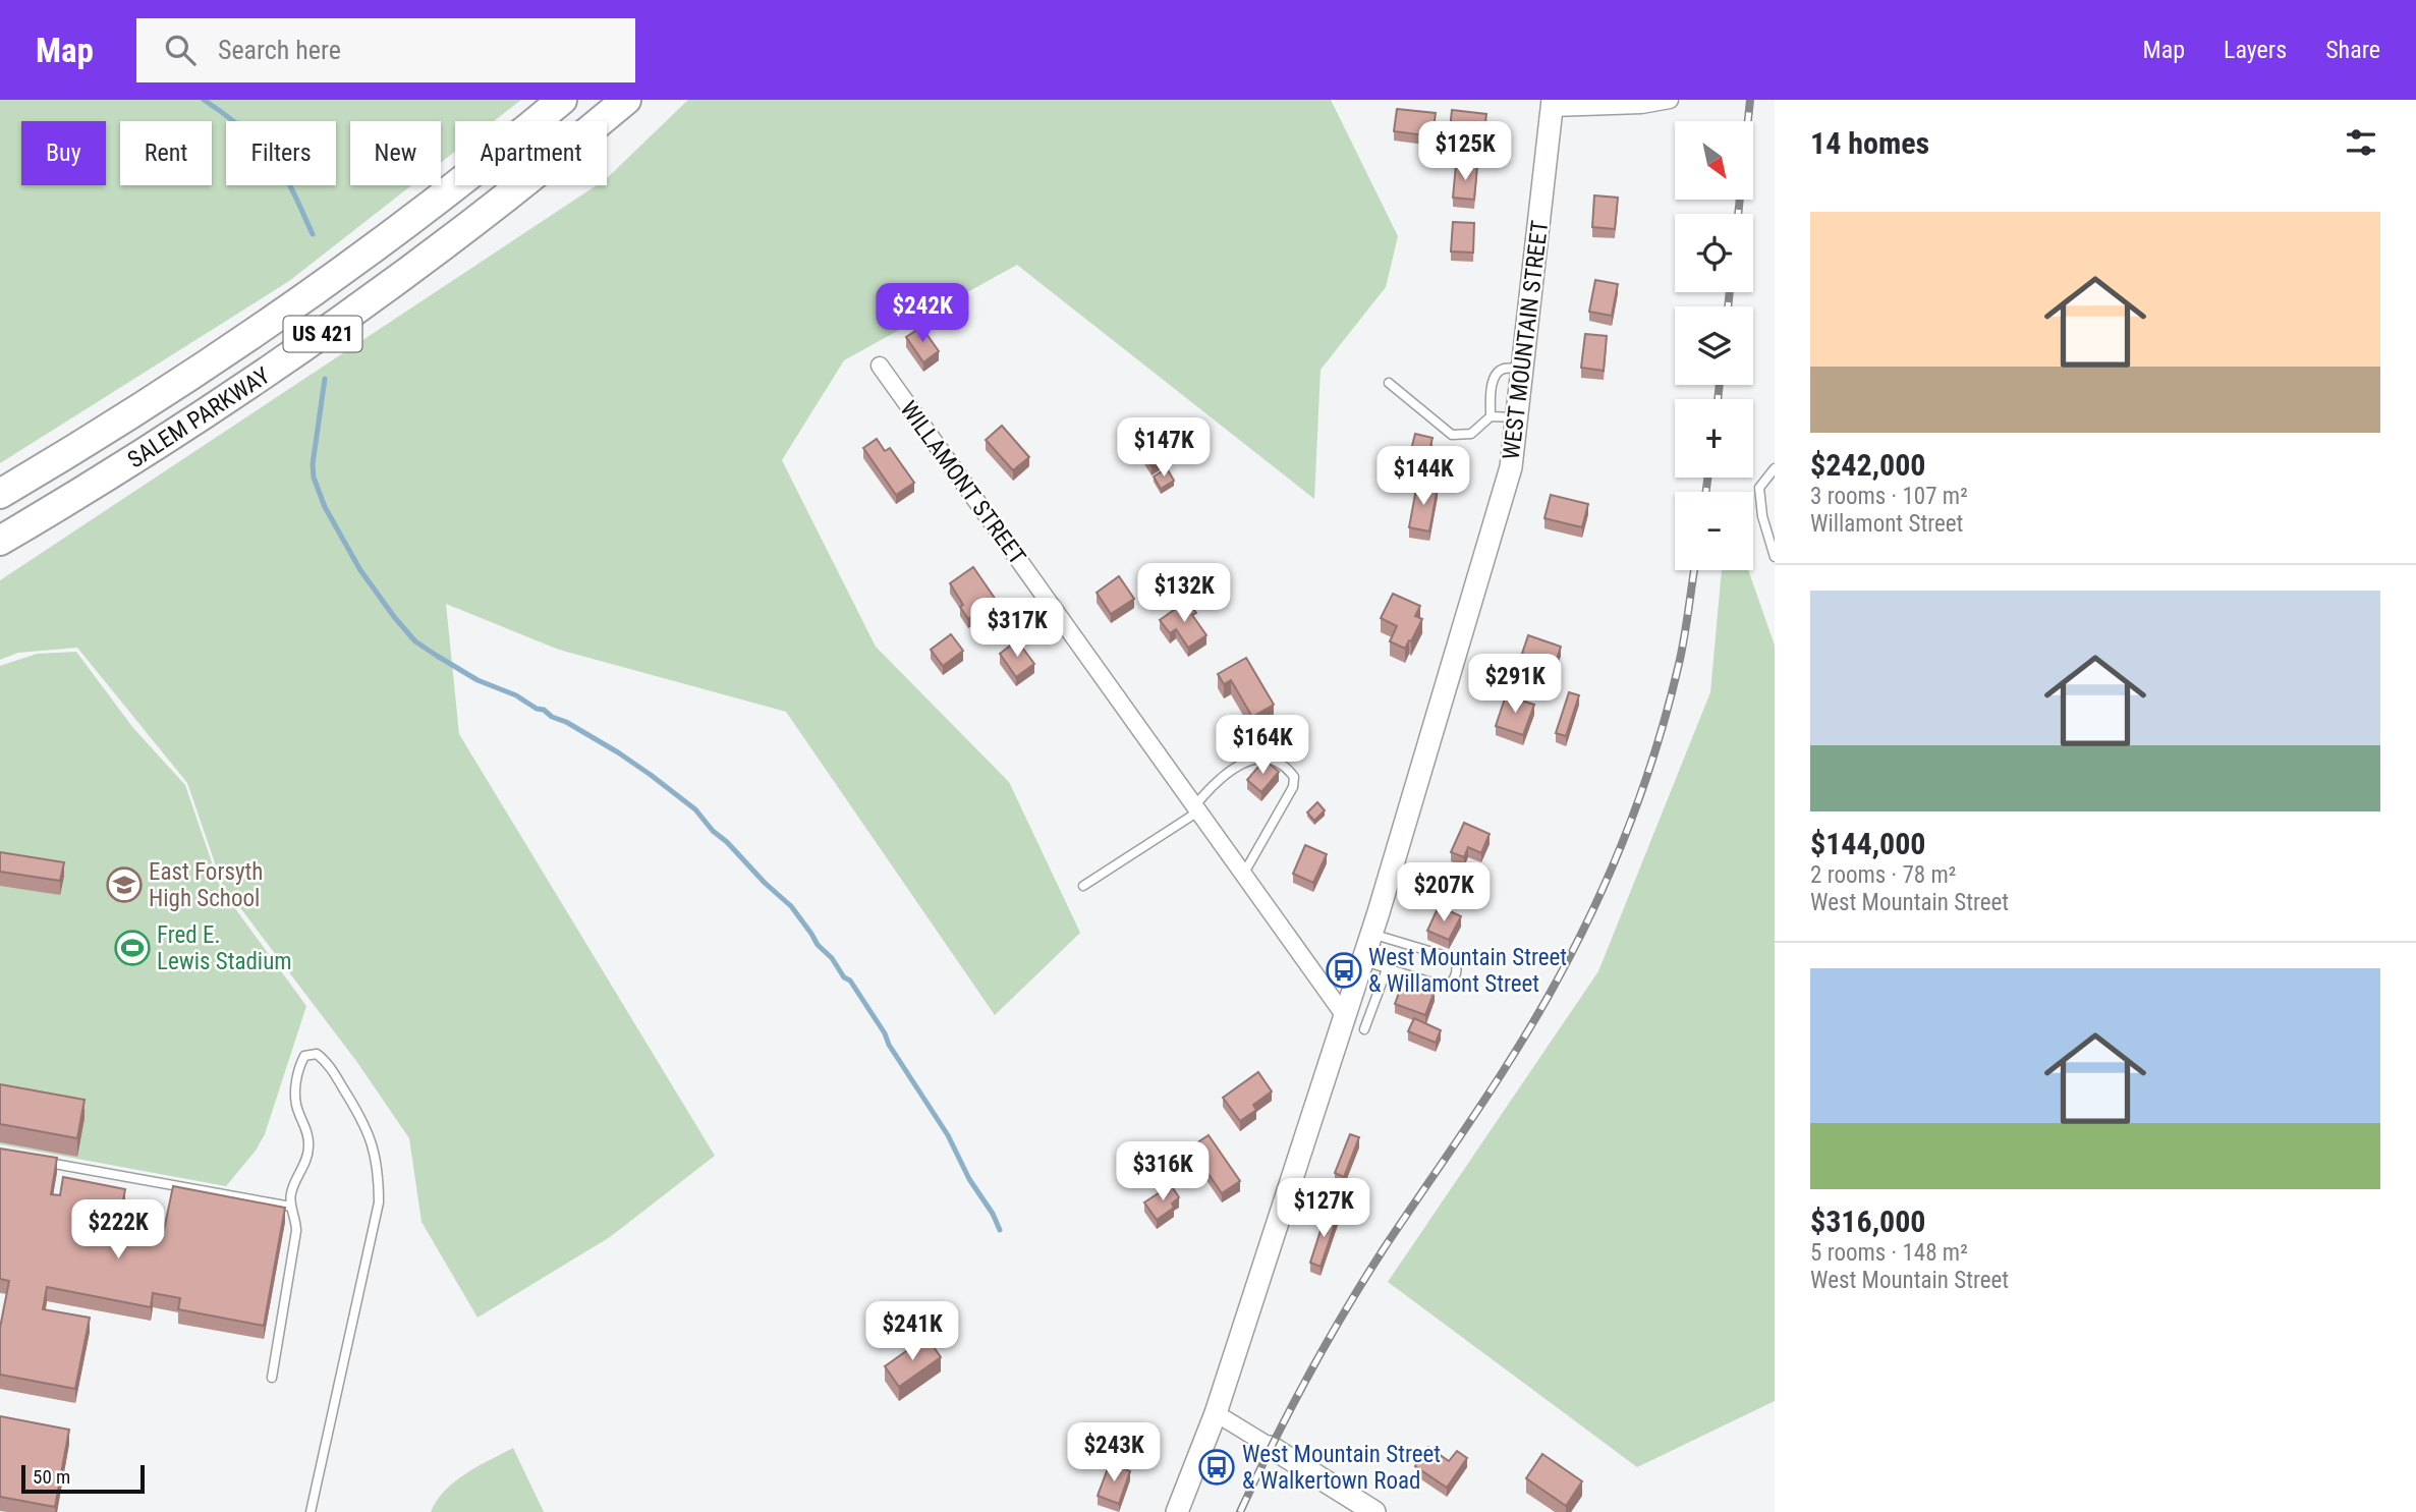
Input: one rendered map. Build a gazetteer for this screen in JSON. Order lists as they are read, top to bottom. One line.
{"streets":{"highway":["US 421","SALEM PARKWAY"],"main road":["WEST MOUNTAIN STREET"],"street":["WILLAMONT STREET"]},"crossings":[["WEST MOUNTAIN STREET","WILLAMONT STREET"]],"places":{"school or university":["East Forsyth High School"],"sports":["Fred E. Lewis Stadium"],"bus stop":["West Mountain Street & Willamont Street","West Mountain Street & Walkertown Road"]},"scale_bar":"50 m","north":"bottom right","page":{"header":"Map","search":"Search here","nav":["Map","Layers","Share"],"heading":"14 homes","map_buttons":["+","−"],"price":["$125K","$242K","$147K","$144K","$132K","$317K","$291K","$164K","$207K","$316K","$127K","$222K","$241K","$243K"],"chip":["Buy","Rent","Filters","New","Apartment"],"list":[{"name":"$242,000","note":"3 rooms · 107 m² · Willamont Street"},{"name":"$144,000","note":"2 rooms · 78 m² · West Mountain Street"},{"name":"$316,000","note":"5 rooms · 148 m² · West Mountain Street"}],"scale":"50 m"}}
